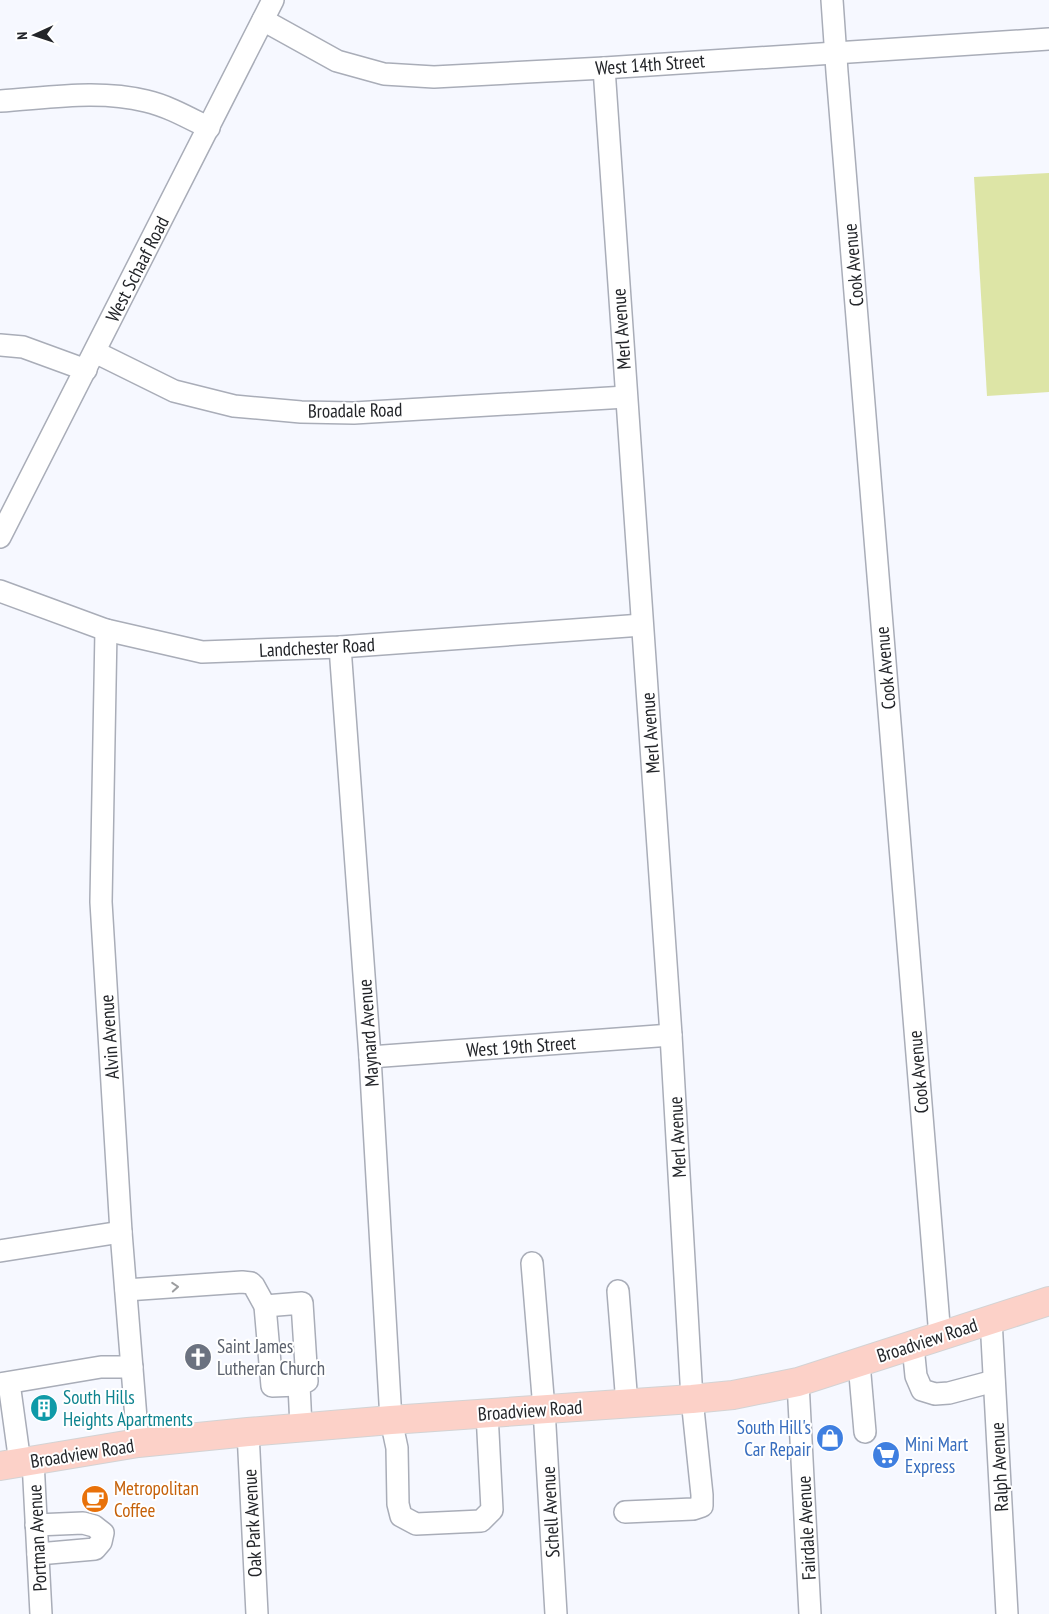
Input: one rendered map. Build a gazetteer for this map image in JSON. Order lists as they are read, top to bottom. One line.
{"streets":{"main road":["Broadview Road"],"street":["West 14th Street","Cook Avenue","West Schaaf Road","Merl Avenue","Broadale Road","Landchester Road","Maynard Avenue","Alvin Avenue","West 19th Street","Ralph Avenue","Schell Avenue","Oak Park Avenue","Fairdale Avenue","Portman Avenue"]},"crossings":[["West 14th Street","Cook Avenue"],["West 14th Street","West Schaaf Road"],["West 14th Street","Merl Avenue"],["Cook Avenue","Broadview Road"],["West Schaaf Road","Broadale Road"],["Merl Avenue","Broadale Road"],["Merl Avenue","Landchester Road"],["Merl Avenue","West 19th Street"],["Merl Avenue","Broadview Road"],["Landchester Road","Maynard Avenue"],["Landchester Road","Alvin Avenue"],["Maynard Avenue","West 19th Street"],["Maynard Avenue","Broadview Road"],["Alvin Avenue","Broadview Road"],["Broadview Road","Ralph Avenue"],["Broadview Road","Schell Avenue"],["Broadview Road","Oak Park Avenue"],["Broadview Road","Fairdale Avenue"],["Broadview Road","Portman Avenue"]],"places":{"church":["Saint James Lutheran Church"],"building":["South Hills Heights Apartments"],"shop":["South Hill's Car Repair"],"supermarket":["Mini Mart Express"],"cafe":["Metropolitan Coffee"]},"north":"left"}
